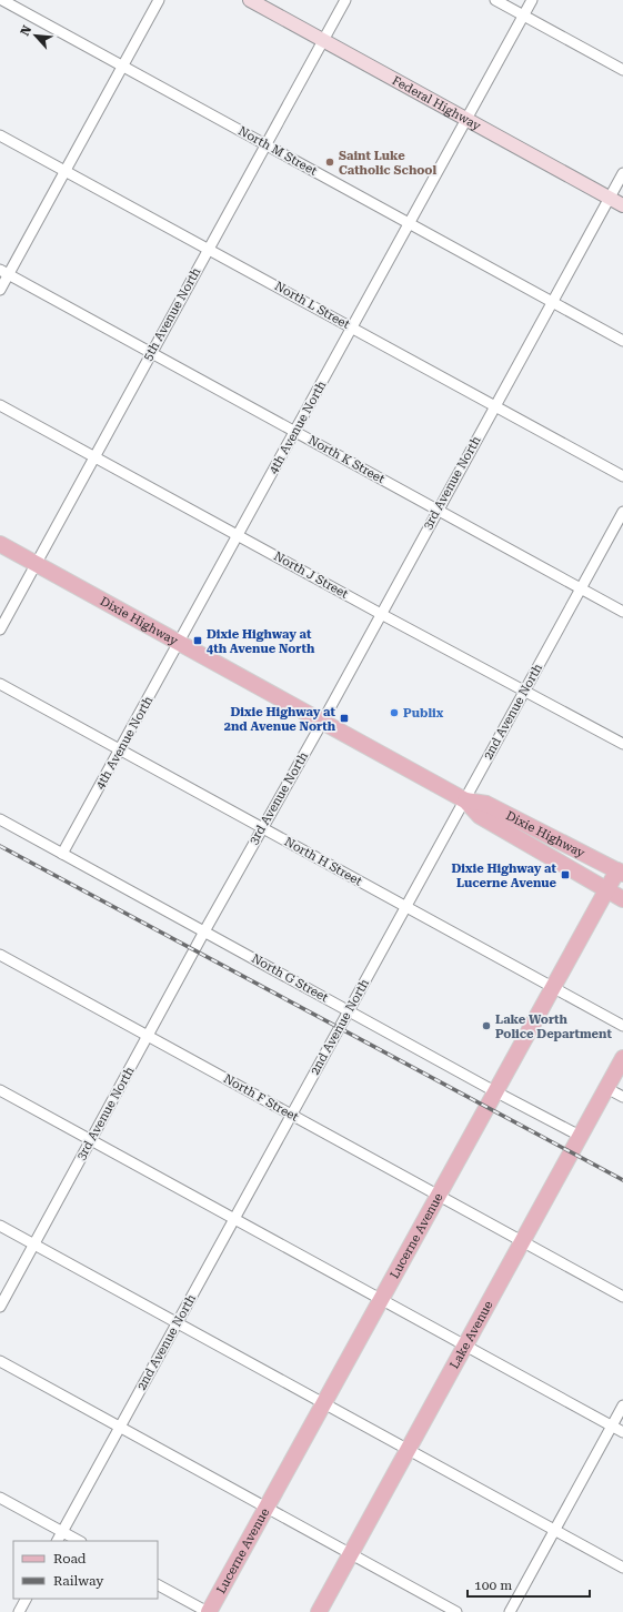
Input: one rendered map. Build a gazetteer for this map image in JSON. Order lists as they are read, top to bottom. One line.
{"streets":{"main road":["Federal Highway","Dixie Highway","Lucerne Avenue","Lake Avenue"],"street":["North M Street","North L Street","5th Avenue North","4th Avenue North","North K Street","3rd Avenue North","North J Street","2nd Avenue North","North H Street","North G Street","North F Street"]},"crossings":[["Federal Highway","5th Avenue North"],["Federal Highway","4th Avenue North"],["Federal Highway","3rd Avenue North"],["North M Street","5th Avenue North"],["North M Street","4th Avenue North"],["North M Street","3rd Avenue North"],["North L Street","5th Avenue North"],["North L Street","4th Avenue North"],["North L Street","3rd Avenue North"],["5th Avenue North","North K Street"],["5th Avenue North","North J Street"],["5th Avenue North","Dixie Highway"],["4th Avenue North","North K Street"],["4th Avenue North","North J Street"],["4th Avenue North","Dixie Highway"],["4th Avenue North","North H Street"],["4th Avenue North","North G Street"],["North K Street","3rd Avenue North"],["North K Street","2nd Avenue North"],["3rd Avenue North","North J Street"],["3rd Avenue North","Dixie Highway"],["3rd Avenue North","North H Street"],["3rd Avenue North","North G Street"],["3rd Avenue North","North F Street"],["North J Street","2nd Avenue North"],["Dixie Highway","2nd Avenue North"],["Dixie Highway","Lucerne Avenue"],["2nd Avenue North","North H Street"],["2nd Avenue North","North G Street"],["2nd Avenue North","North F Street"],["North H Street","Lucerne Avenue"],["North G Street","Lucerne Avenue"],["North G Street","Lake Avenue"],["North F Street","Lucerne Avenue"],["North F Street","Lake Avenue"]],"places":{"other":["Saint Luke Catholic School","Publix","Lake Worth Police Department"],"transit":["Dixie Highway at 4th Avenue North","Dixie Highway at 2nd Avenue North","Dixie Highway at Lucerne Avenue"]},"legend":["Road","Railway"],"scale_bar":"100 m","north":"top left"}
